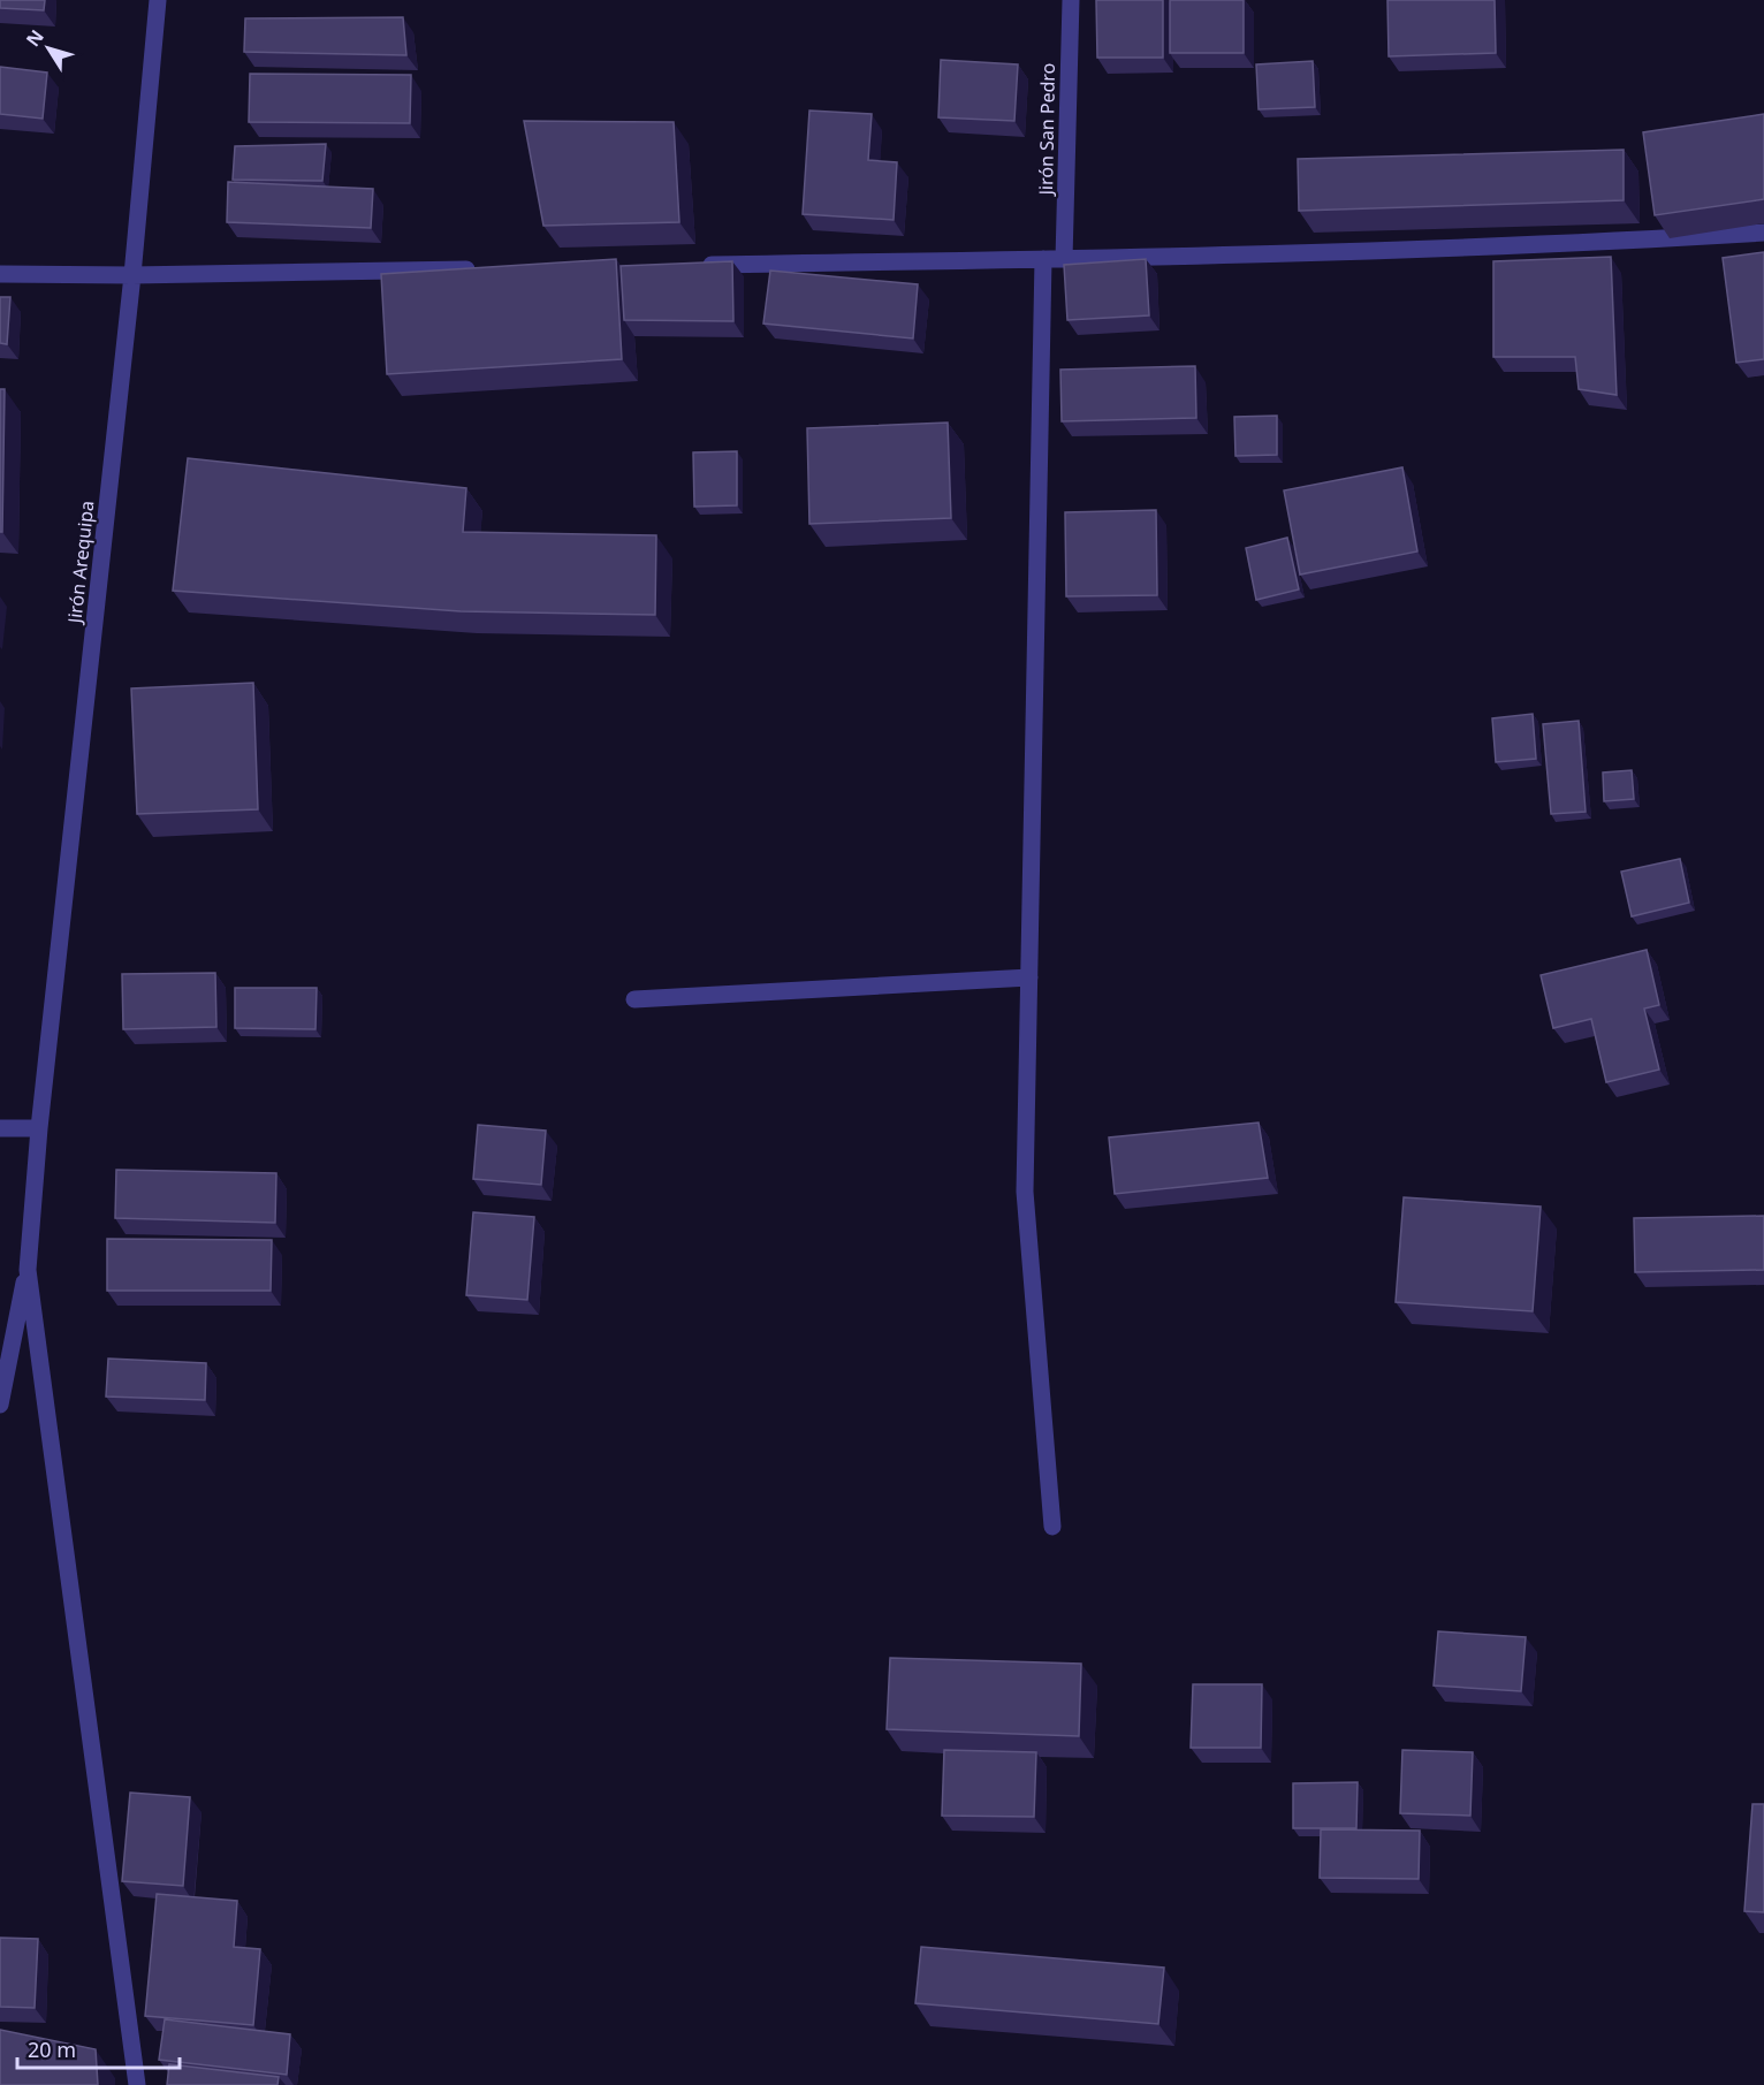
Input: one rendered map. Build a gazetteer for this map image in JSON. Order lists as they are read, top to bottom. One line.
{"streets":{"street":["Jirón San Pedro","Jirón Arequipa"]},"scale_bar":"20 m","north":"top left"}
